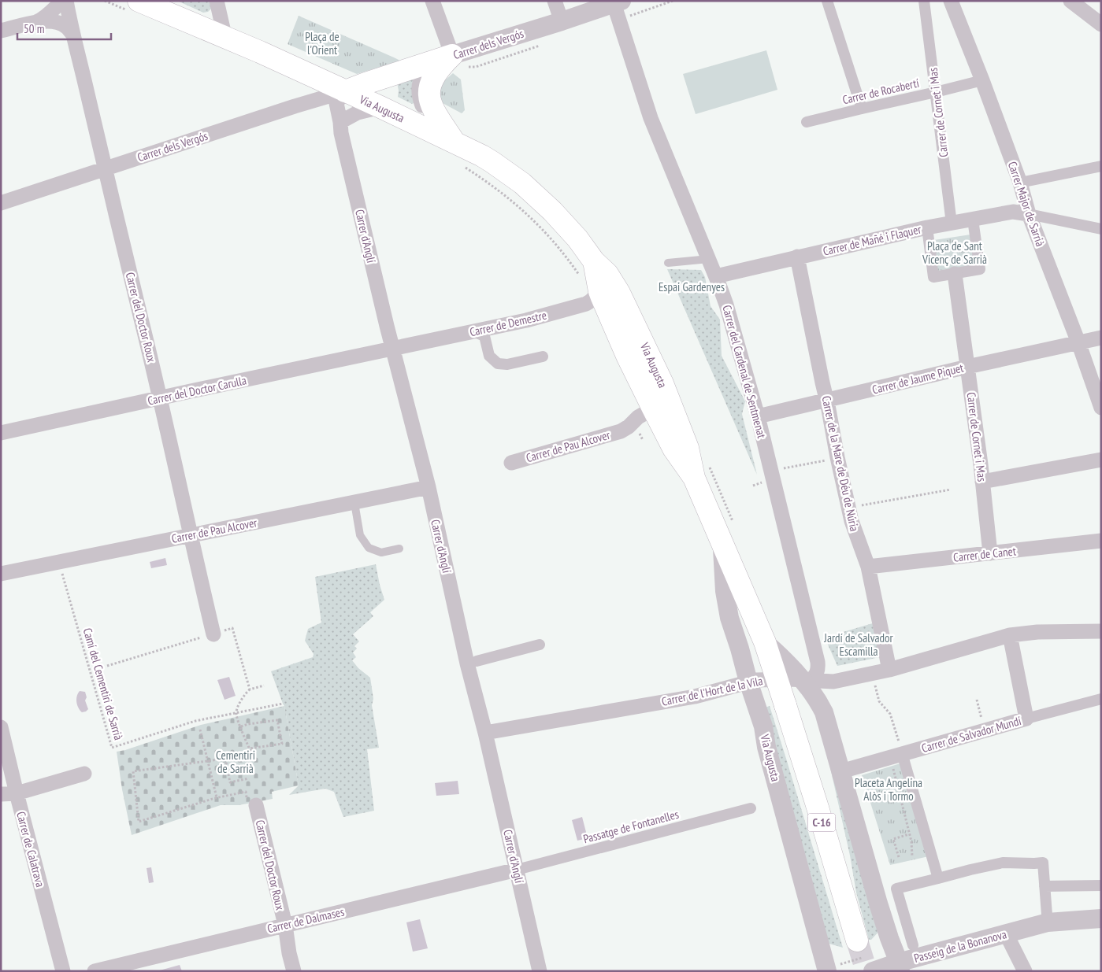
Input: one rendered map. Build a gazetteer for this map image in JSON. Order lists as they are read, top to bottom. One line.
{"streets":{"main road":["Via Augusta","C-16"],"street":["Carrer dels Vergós","Carrer de Rocabertí","Carrer de Cornet i Mas","Carrer Major de Sarrià","Carrer d'Anglí","Carrer de Mañé i Flaquer","Carrer del Doctor Roux","Carrer de Demestre","Carrer del Cardenal de Sentmenat","Carrer de Jaume Piquet","Carrer del Doctor Carulla","Carrer de Pau Alcover","Carrer de la Mare de Déu de Núria","Carrer de Canet","Carrer de l'Hort de la Vila","Carrer de Salvador Mundí","Passatge de Fontanelles","Carrer de Calatrava","Carrer de Dalmases","Passeig de la Bonanova"],"path":["Camí del Cementiri de Sarrià"]},"crossings":[["Carrer dels Vergós","Via Augusta"],["Carrer dels Vergós","Carrer d'Anglí"],["Carrer dels Vergós","Carrer del Doctor Roux"],["Carrer dels Vergós","Carrer del Cardenal de Sentmenat"],["Carrer de Rocabertí","Carrer de Cornet i Mas"],["Carrer de Rocabertí","Carrer Major de Sarrià"],["Via Augusta","Carrer d'Anglí"],["Via Augusta","Carrer de Demestre"],["Via Augusta","Carrer del Cardenal de Sentmenat"],["Via Augusta","Carrer de Pau Alcover"],["Via Augusta","Carrer de l'Hort de la Vila"],["Via Augusta","Carrer de Salvador Mundí"],["Via Augusta","Passeig de la Bonanova"],["Carrer de Cornet i Mas","Carrer de Mañé i Flaquer"],["Carrer de Cornet i Mas","Carrer de Jaume Piquet"],["Carrer de Cornet i Mas","Carrer de Canet"],["Carrer Major de Sarrià","Carrer de Mañé i Flaquer"],["Carrer Major de Sarrià","Carrer de Jaume Piquet"],["Carrer d'Anglí","Carrer de Demestre"],["Carrer d'Anglí","Carrer del Doctor Carulla"],["Carrer d'Anglí","Carrer de Pau Alcover"],["Carrer d'Anglí","Carrer de l'Hort de la Vila"],["Carrer d'Anglí","Passatge de Fontanelles"],["Carrer d'Anglí","Carrer de Dalmases"],["Carrer de Mañé i Flaquer","Carrer del Cardenal de Sentmenat"],["Carrer de Mañé i Flaquer","Carrer de la Mare de Déu de Núria"],["Carrer del Doctor Roux","Carrer del Doctor Carulla"],["Carrer del Doctor Roux","Carrer de Pau Alcover"],["Carrer del Doctor Roux","Carrer de Dalmases"],["Carrer de Demestre","Carrer del Doctor Carulla"],["Carrer del Cardenal de Sentmenat","Carrer de Jaume Piquet"],["Carrer del Cardenal de Sentmenat","Carrer de l'Hort de la Vila"],["Carrer de Jaume Piquet","Carrer de la Mare de Déu de Núria"],["Carrer de la Mare de Déu de Núria","Carrer de Canet"],["Carrer de la Mare de Déu de Núria","Carrer de l'Hort de la Vila"],["Passatge de Fontanelles","Carrer de Dalmases"]],"parks":["Plaça de l'Orient","Plaça de Sant Vicenç de Sarrià","Espai Gardenyes","Jardí de Salvador Escamilla","Cementiri de Sarrià","Placeta Angelina Alòs i Tormo"],"scale_bar":"50 m"}
